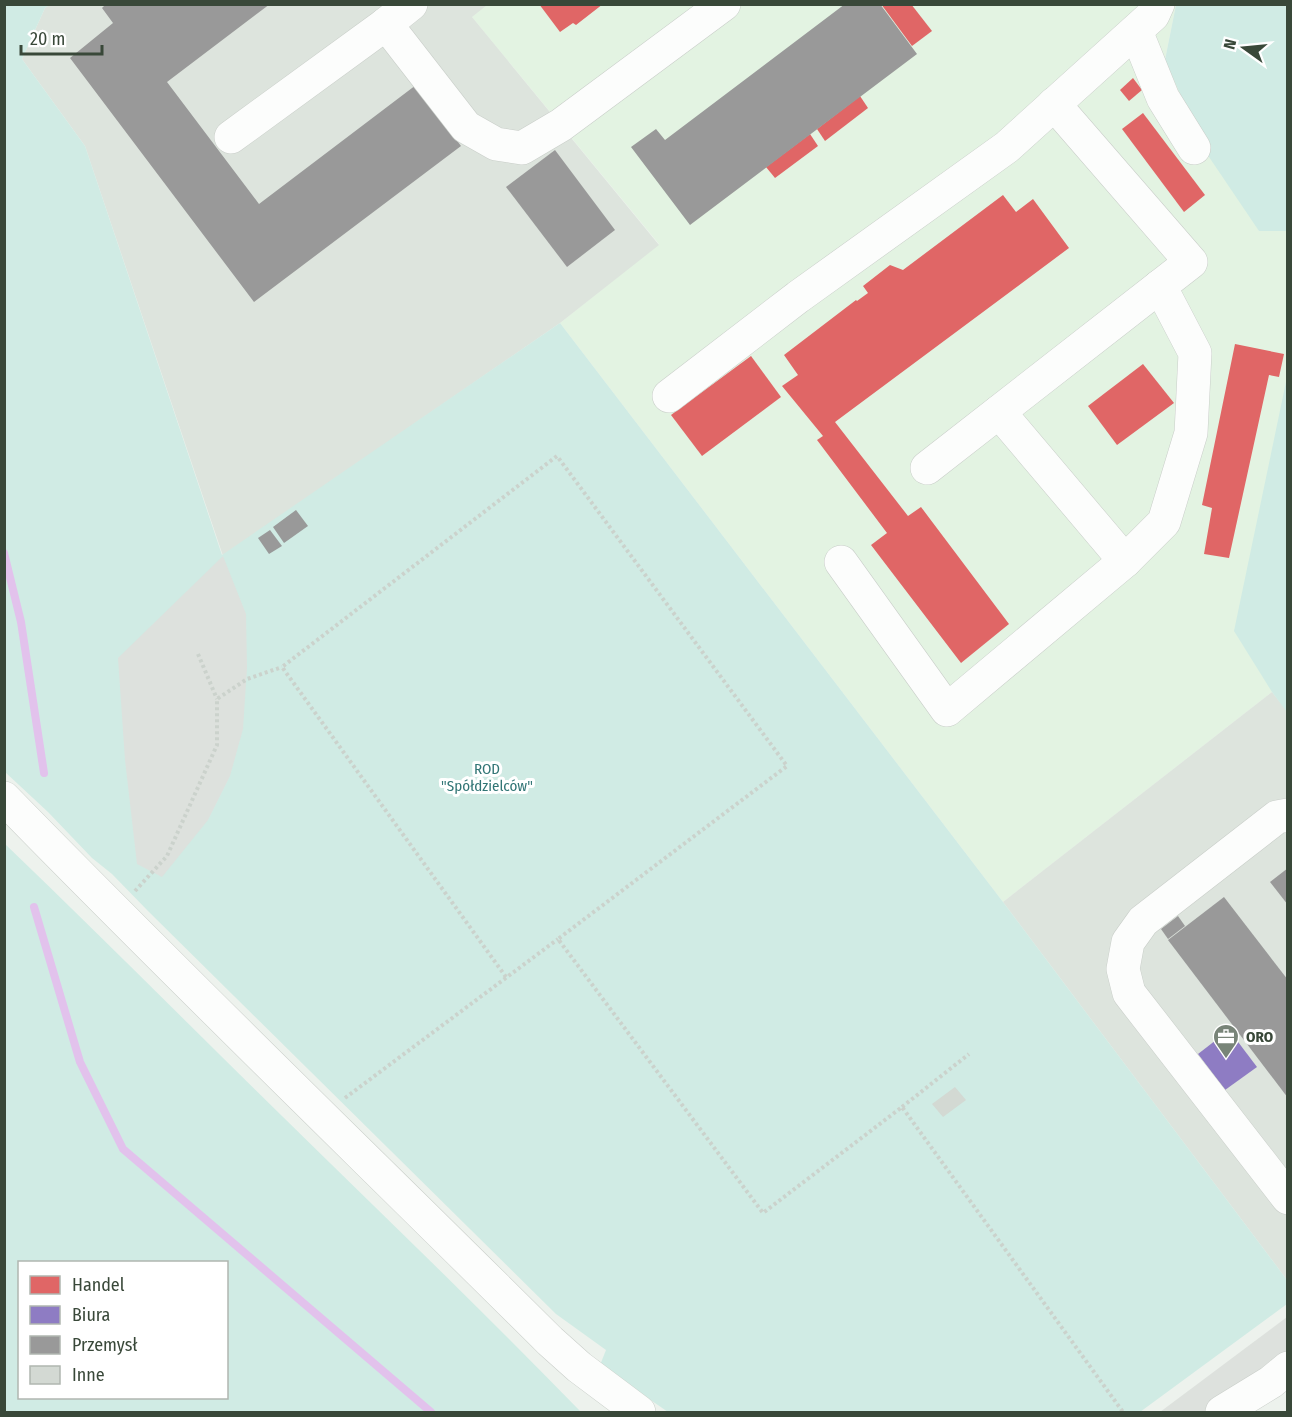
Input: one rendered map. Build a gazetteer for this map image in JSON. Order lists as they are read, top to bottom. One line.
{"parks":["ROD \"Spółdzielców\""],"places":{"office":["ORO"]},"legend":["Handel","Biura","Przemysł","Inne"],"scale_bar":"20 m","north":"left"}
